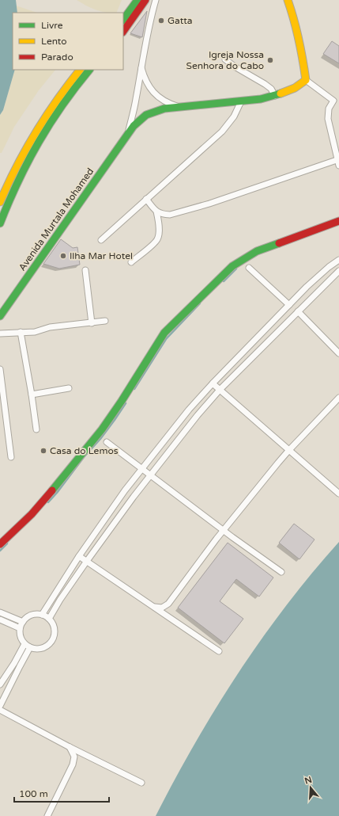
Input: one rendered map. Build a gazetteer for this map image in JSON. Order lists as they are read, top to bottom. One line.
{"streets":{"street":["Avenida Murtala Mohamed"]},"places":["Gatta","Igreja Nossa Senhora do Cabo","Ilha Mar Hotel","Casa do Lemos"],"legend":["Livre","Lento","Parado"],"scale_bar":"100 m","north":"top"}
